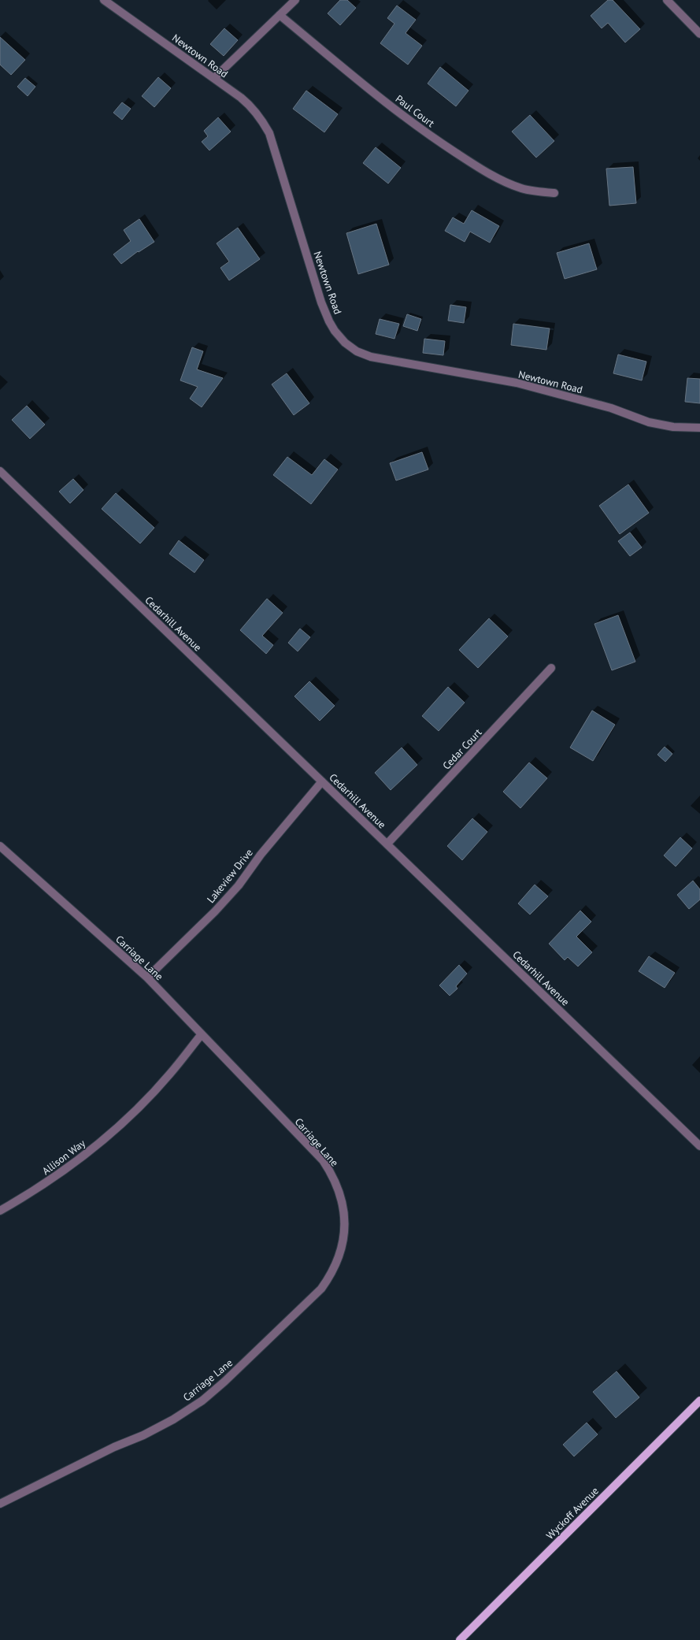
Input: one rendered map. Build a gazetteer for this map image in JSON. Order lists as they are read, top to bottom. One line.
{"streets":{"main road":["Wyckoff Avenue"],"street":["Newtown Road","Paul Court","Cedarhill Avenue","Cedar Court","Lakeview Drive","Carriage Lane","Allison Way"]},"crossings":[["Cedarhill Avenue","Cedar Court"],["Cedarhill Avenue","Lakeview Drive"],["Lakeview Drive","Carriage Lane"],["Carriage Lane","Allison Way"]]}
